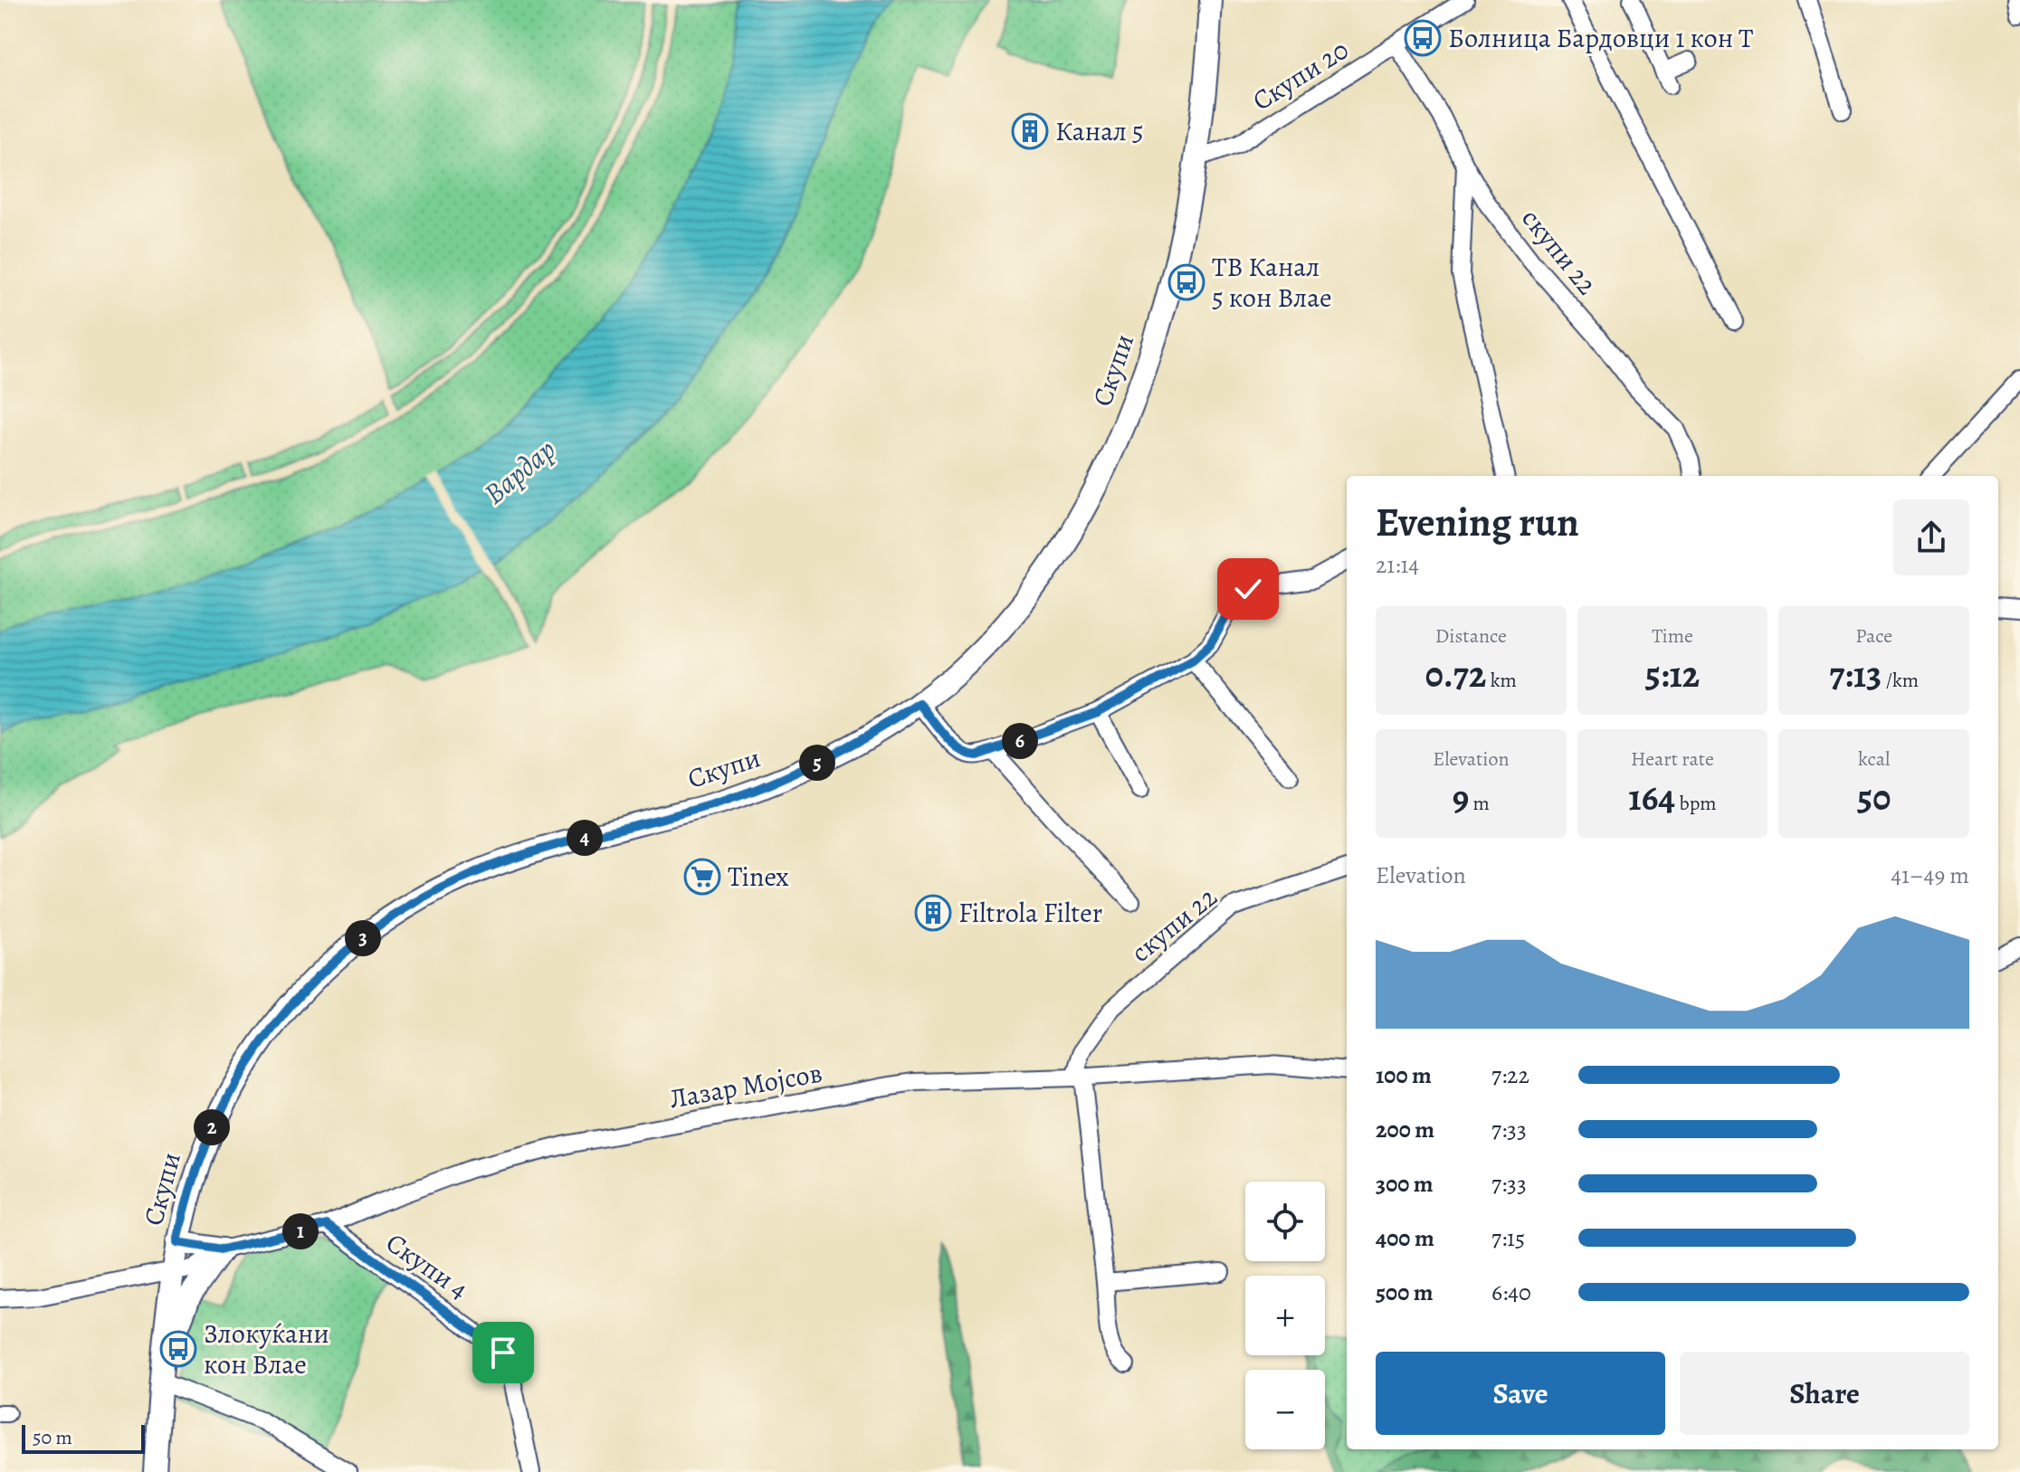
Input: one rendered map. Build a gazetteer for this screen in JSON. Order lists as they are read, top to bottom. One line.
{"streets":{"street":["Скупи 20","скупи 22","Скупи","Лазар Мојсов","Cкупи 4"]},"crossings":[["Скупи 20","скупи 22"],["Скупи 20","Скупи"],["скупи 22","Лазар Мојсов"],["Скупи","Лазар Мојсов"],["Лазар Мојсов","Cкупи 4"]],"water":["Вардар"],"places":{"bus stop":["Болница Бардовци 1 кон Т","ТВ Канал 5 кон Влае","Злокуќани кон Влае"],"building":["Канал 5","Filtrola Filter"],"supermarket":["Tinex"]},"scale_bar":"50 m","page":{"heading":["Evening run","21:14"],"stats":[["Distance","0.72 km"],["Time","5:12"],["Pace","7:13 /km"],["Elevation","9 m"],["Heart rate","164 bpm"],["kcal","50"]],"pins":["6","5","4","3","2","1"],"chart":["Elevation","41–49 m"],"list":[{"name":"100 m","note":"7:22"},{"name":"200 m","note":"7:33"},{"name":"300 m","note":"7:33"},{"name":"400 m","note":"7:15"},{"name":"500 m","note":"6:40"}],"map_buttons":["+","−"],"buttons":["Save","Share"],"scale":"50 m"}}
